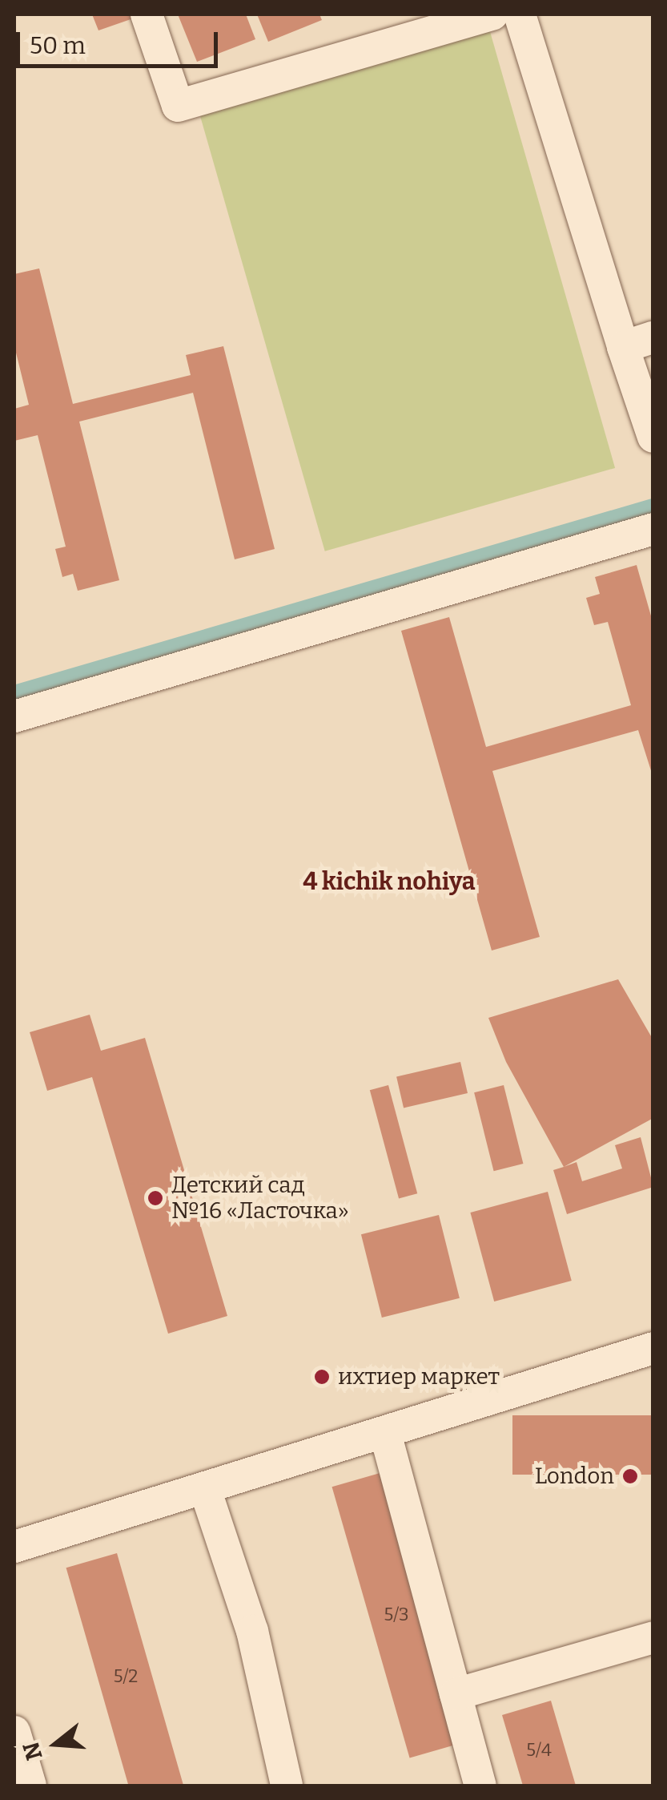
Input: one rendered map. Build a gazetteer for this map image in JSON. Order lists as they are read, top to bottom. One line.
{"districts":["4 kichik nohiya"],"places":["Детский сад №16 «Ласточка»","ихтиер маркет","London"],"house_numbers":["5/3","5/2","5/4"],"scale_bar":"50 m","north":"left"}
